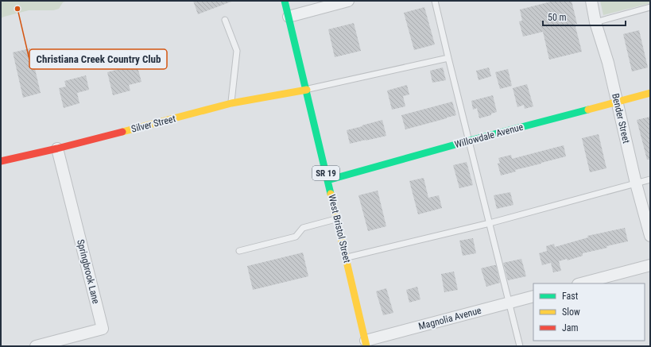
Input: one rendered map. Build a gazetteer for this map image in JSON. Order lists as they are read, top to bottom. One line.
{"streets":{"street":["Bender Street","Silver Street","Willowdale Avenue","SR 19","West Bristol Street","Springbrook Lane","Magnolia Avenue"]},"crossings":[["Bender Street","Willowdale Avenue"],["Silver Street","West Bristol Street"],["Silver Street","Springbrook Lane"],["Willowdale Avenue","West Bristol Street"],["West Bristol Street","Magnolia Avenue"]],"places":["Christiana Creek Country Club"],"legend":["Fast","Slow","Jam"],"scale_bar":"50 m"}
